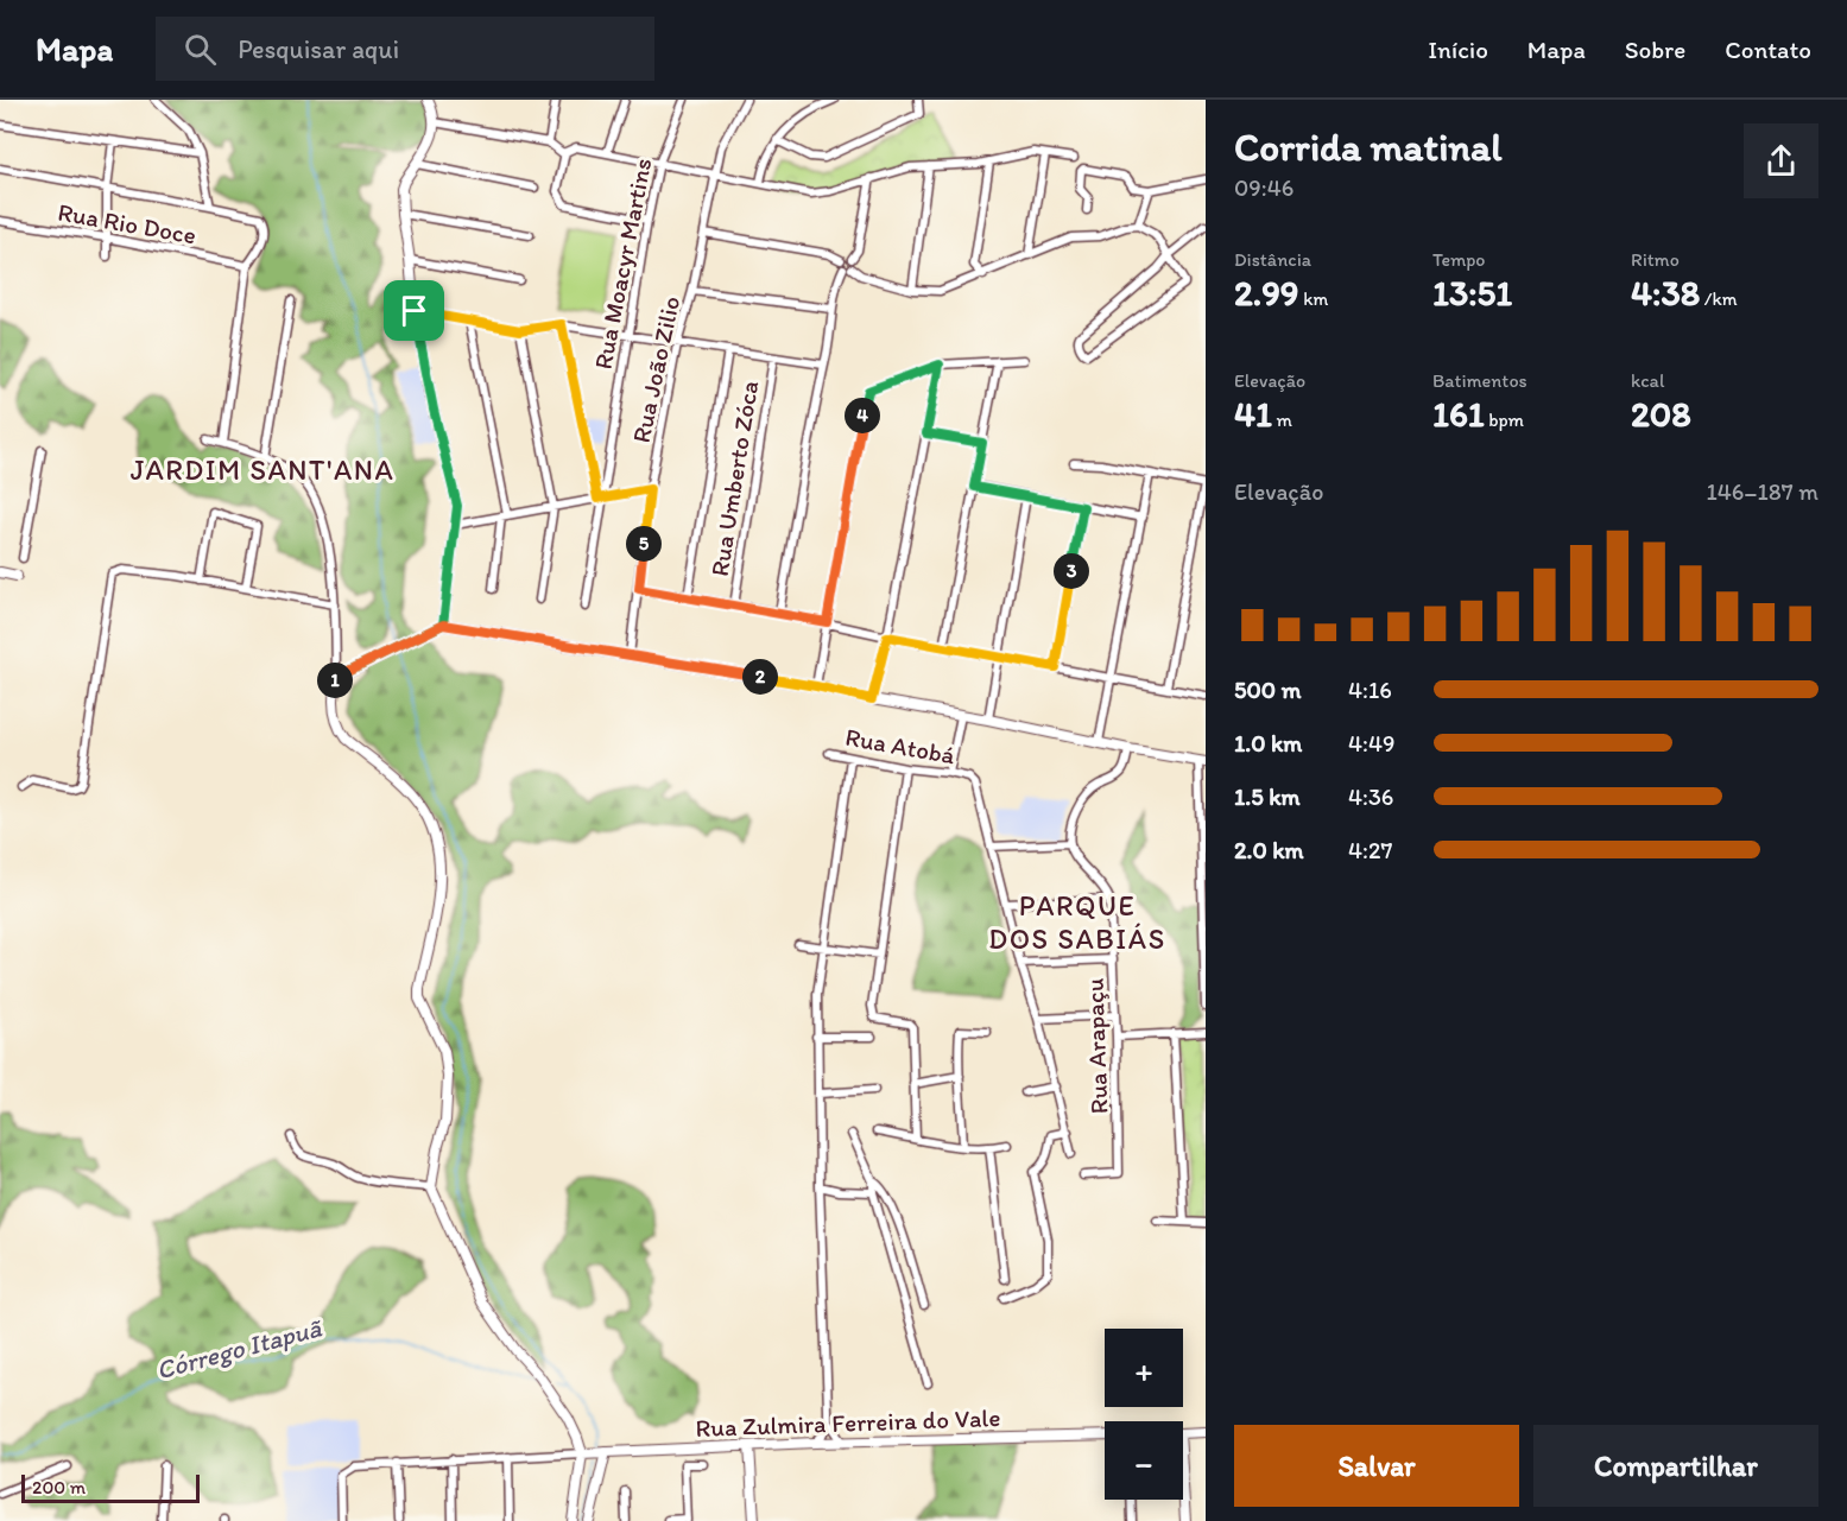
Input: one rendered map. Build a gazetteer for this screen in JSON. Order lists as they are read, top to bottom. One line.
{"streets":{"street":["Rua Rio Doce","Rua Moacyr Martins","Rua João Zilio","Rua Umberto Zóca","Rua Atobá","Rua Arapaçu","Rua Zulmira Ferreira do Vale"]},"districts":["JARDIM SANT'ANA","PARQUE DOS SABIÁS"],"water":["Córrego Itapuã"],"scale_bar":"200 m","page":{"header":"Mapa","search":"Pesquisar aqui","nav":["Início","Mapa","Sobre","Contato"],"heading":["Corrida matinal","09:46"],"stats":[["Distância","2.99 km"],["Tempo","13:51"],["Ritmo","4:38 /km"],["Elevação","41 m"],["Batimentos","161 bpm"],["kcal","208"]],"pins":["4","5","3","2","1"],"chart":["Elevação","146–187 m"],"list":[{"name":"500 m","note":"4:16"},{"name":"1.0 km","note":"4:49"},{"name":"1.5 km","note":"4:36"},{"name":"2.0 km","note":"4:27"}],"map_buttons":["+","−"],"buttons":["Salvar","Compartilhar"],"scale":"200 m"}}
